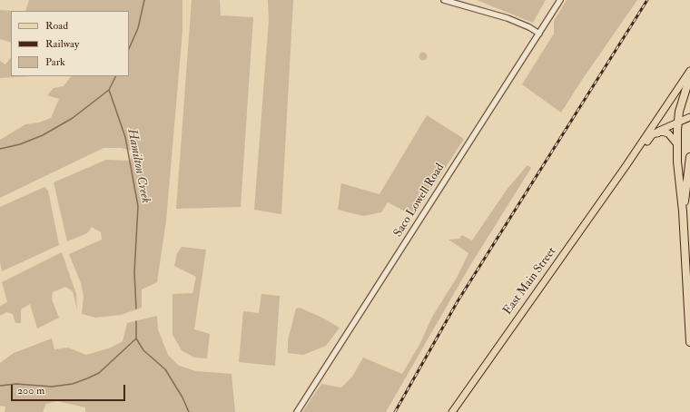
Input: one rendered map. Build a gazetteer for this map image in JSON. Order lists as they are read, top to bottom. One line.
{"streets":{"main road":["East Main Street"],"street":["Saco Lowell Road"]},"water":["Hamilton Creek"],"legend":["Road","Railway","Park"],"scale_bar":"200 m"}
